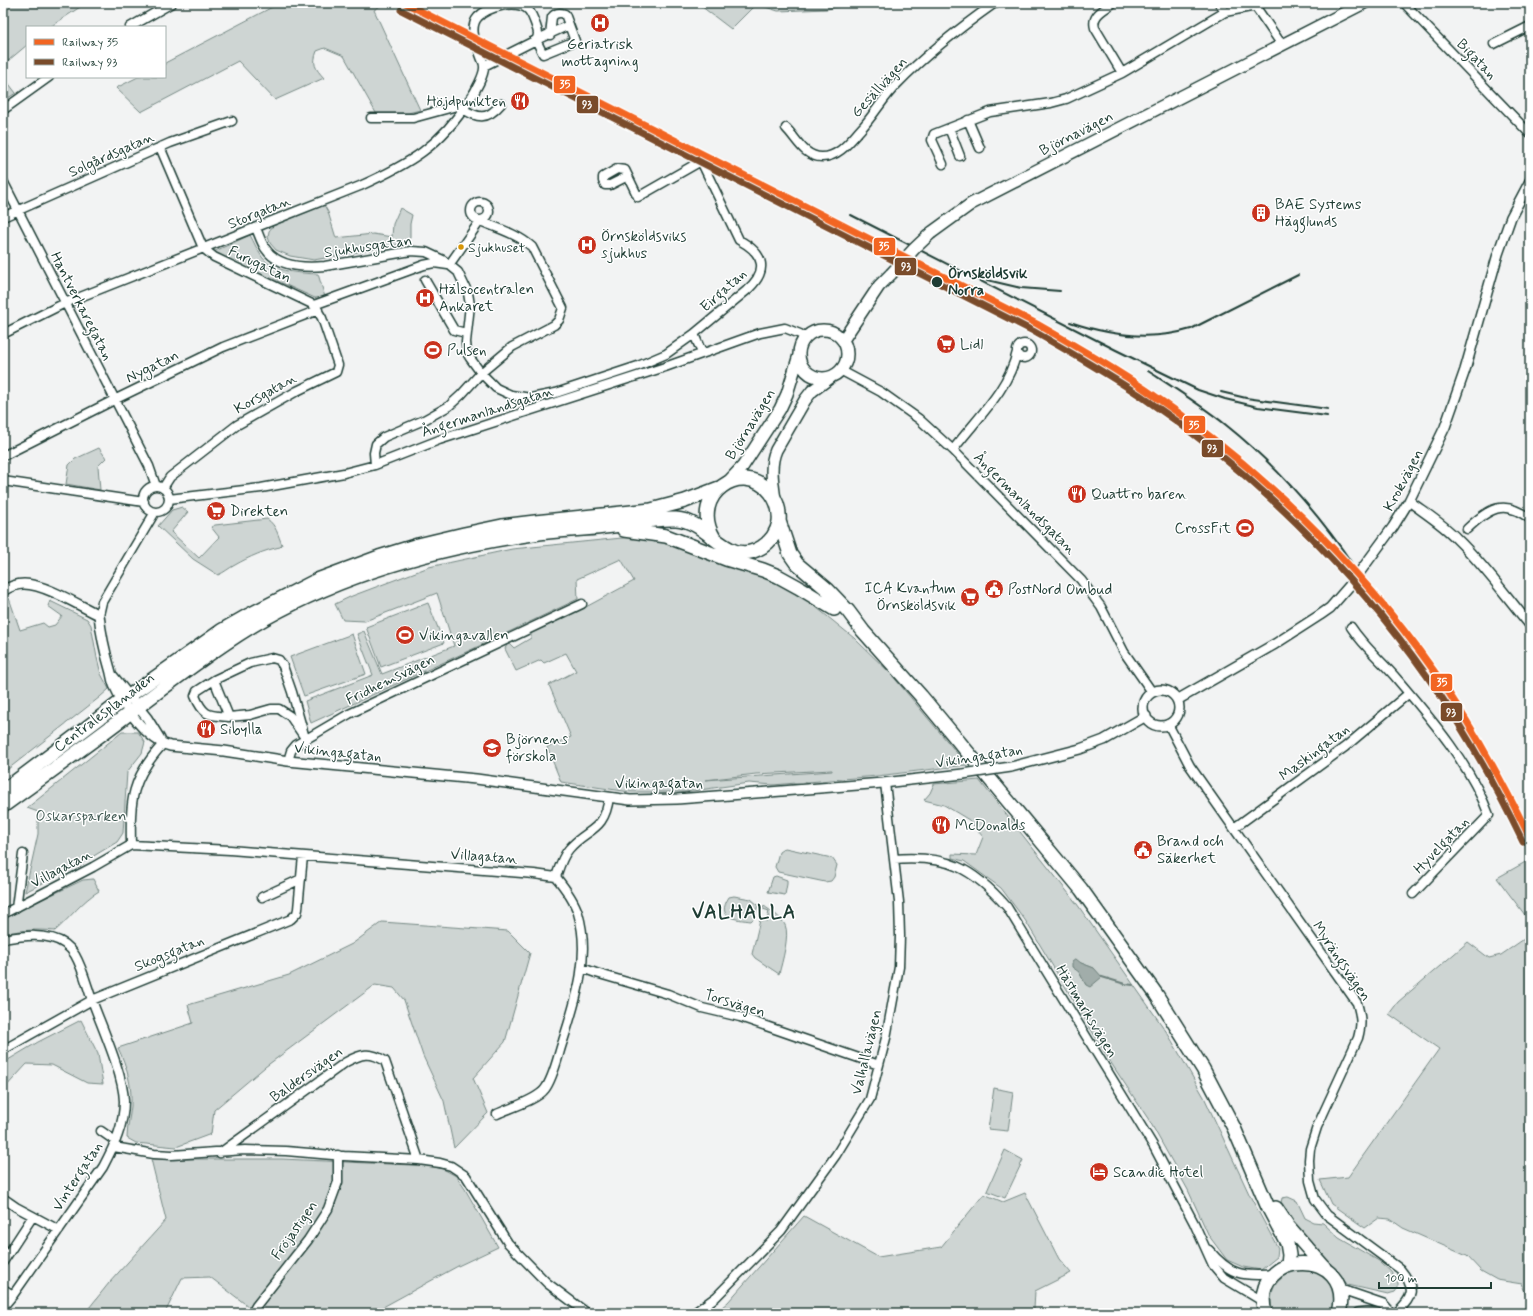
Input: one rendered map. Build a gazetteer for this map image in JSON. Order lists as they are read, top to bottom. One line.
{"streets":{"highway":["Centralesplanaden"],"main road":["Björnavägen"],"street":["Bigatan","Gesällvägen","Solgårdsgatan","Storgatan","Sjukhusgatan","Furugatan","Eirgatan","Hantverkaregatan","Nygatan","Korsgatan","Ångermanlandsgatan","Krokvägen","Fridhemsvägen","Vikingagatan","Maskingatan","Hyvelgatan","Villagatan","Skogsgatan","Myrängsvägen","Torsvägen","Hästmarksvägen","Valhallavägen","Baldersvägen","Vintergatan","Fröjastigen"]},"crossings":[["Björnavägen","Ångermanlandsgatan"],["Björnavägen","Centralesplanaden"],["Solgårdsgatan","Furugatan"],["Solgårdsgatan","Hantverkaregatan"],["Storgatan","Sjukhusgatan"],["Storgatan","Furugatan"],["Storgatan","Hantverkaregatan"],["Sjukhusgatan","Eirgatan"],["Sjukhusgatan","Nygatan"],["Furugatan","Nygatan"],["Furugatan","Korsgatan"],["Hantverkaregatan","Nygatan"],["Hantverkaregatan","Korsgatan"],["Hantverkaregatan","Ångermanlandsgatan"],["Nygatan","Korsgatan"],["Korsgatan","Ångermanlandsgatan"],["Ångermanlandsgatan","Krokvägen"],["Ångermanlandsgatan","Vikingagatan"],["Ångermanlandsgatan","Myrängsvägen"],["Krokvägen","Vikingagatan"],["Krokvägen","Myrängsvägen"],["Fridhemsvägen","Vikingagatan"],["Centralesplanaden","Vikingagatan"],["Vikingagatan","Myrängsvägen"],["Vikingagatan","Valhallavägen"],["Maskingatan","Hyvelgatan"],["Maskingatan","Myrängsvägen"],["Villagatan","Skogsgatan"],["Skogsgatan","Vintergatan"],["Torsvägen","Valhallavägen"],["Hästmarksvägen","Valhallavägen"]],"districts":["VALHALLA"],"parks":["Oskarsparken"],"places":{"hospital":["Geriatrisk mottagning","Örnsköldsviks sjukhus","Hälsocentralen Ankaret"],"restaurant":["Höjdpunkten","Quattro baren","Sibylla","McDonalds"],"building":["BAE Systems Hägglunds"],"other":["Sjukhuset","Örnsköldsvik Norra"],"supermarket":["Lidl","Direkten","ICA Kvantum Örnsköldsvik"],"sports":["Pulsen","CrossFit","Vikingavallen"],"public building":["PostNord Ombud","Brand och Säkerhet"],"school or university":["Björnens förskola"],"hotel":["Scandic Hotel"]},"lines":["rail line 35","rail line 93"],"legend":["Railway 35","Railway 93"],"scale_bar":"100 m"}
